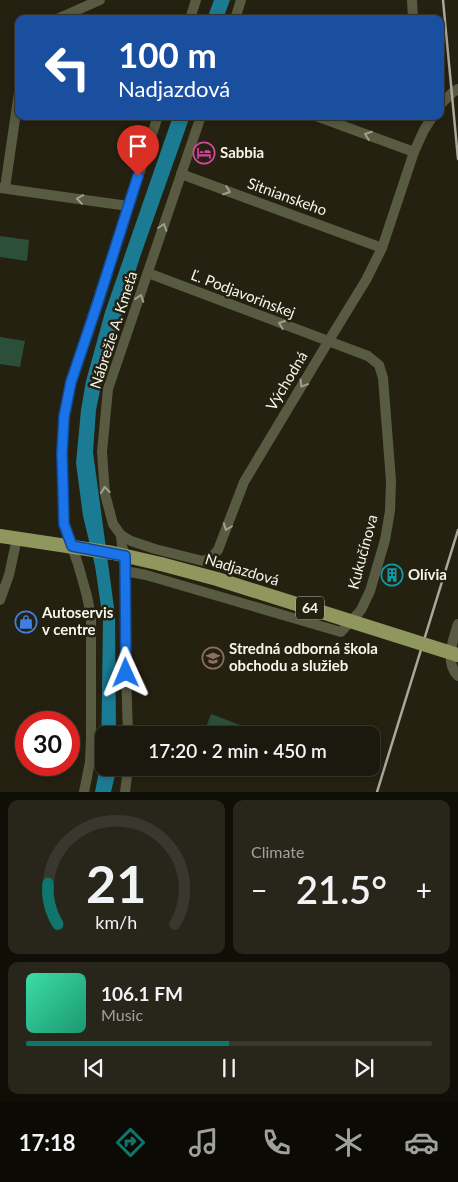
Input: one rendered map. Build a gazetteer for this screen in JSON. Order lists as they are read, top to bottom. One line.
{"streets":{"main road":["Nadjazdová","64"],"street":["Sitnianskeho","Ľ. Podjavorinskej","Nábrežie A. Kmeťa","Východná","Kukučínova"]},"crossings":[["Sitnianskeho","Nábrežie A. Kmeťa"],["Sitnianskeho","Východná"],["Ľ. Podjavorinskej","Nábrežie A. Kmeťa"],["Ľ. Podjavorinskej","Východná"],["Ľ. Podjavorinskej","Kukučínova"],["Nábrežie A. Kmeťa","Východná"],["Nábrežie A. Kmeťa","Kukučínova"],["Nábrežie A. Kmeťa","Nadjazdová"],["Východná","Kukučínova"],["Východná","Nadjazdová"],["Nadjazdová","64"]],"one_way":["Sitnianskeho","Ľ. Podjavorinskej","Východná"],"places":{"hotel":["Sabbia"],"building":["Olívia"],"shop":["Autoservis v centre"],"school or university":["Stredná odborná škola obchodu a služieb"]},"page":{"turn":["100 m","Nadjazdová"],"limit":"30","trip":"17:20 · 2 min · 450 m","tile":"Climate","heat":["−","21.5°","+"],"song":["106.1 FM","Music"],"tabs":"17:18","gauge":["21","km/h"]}}
